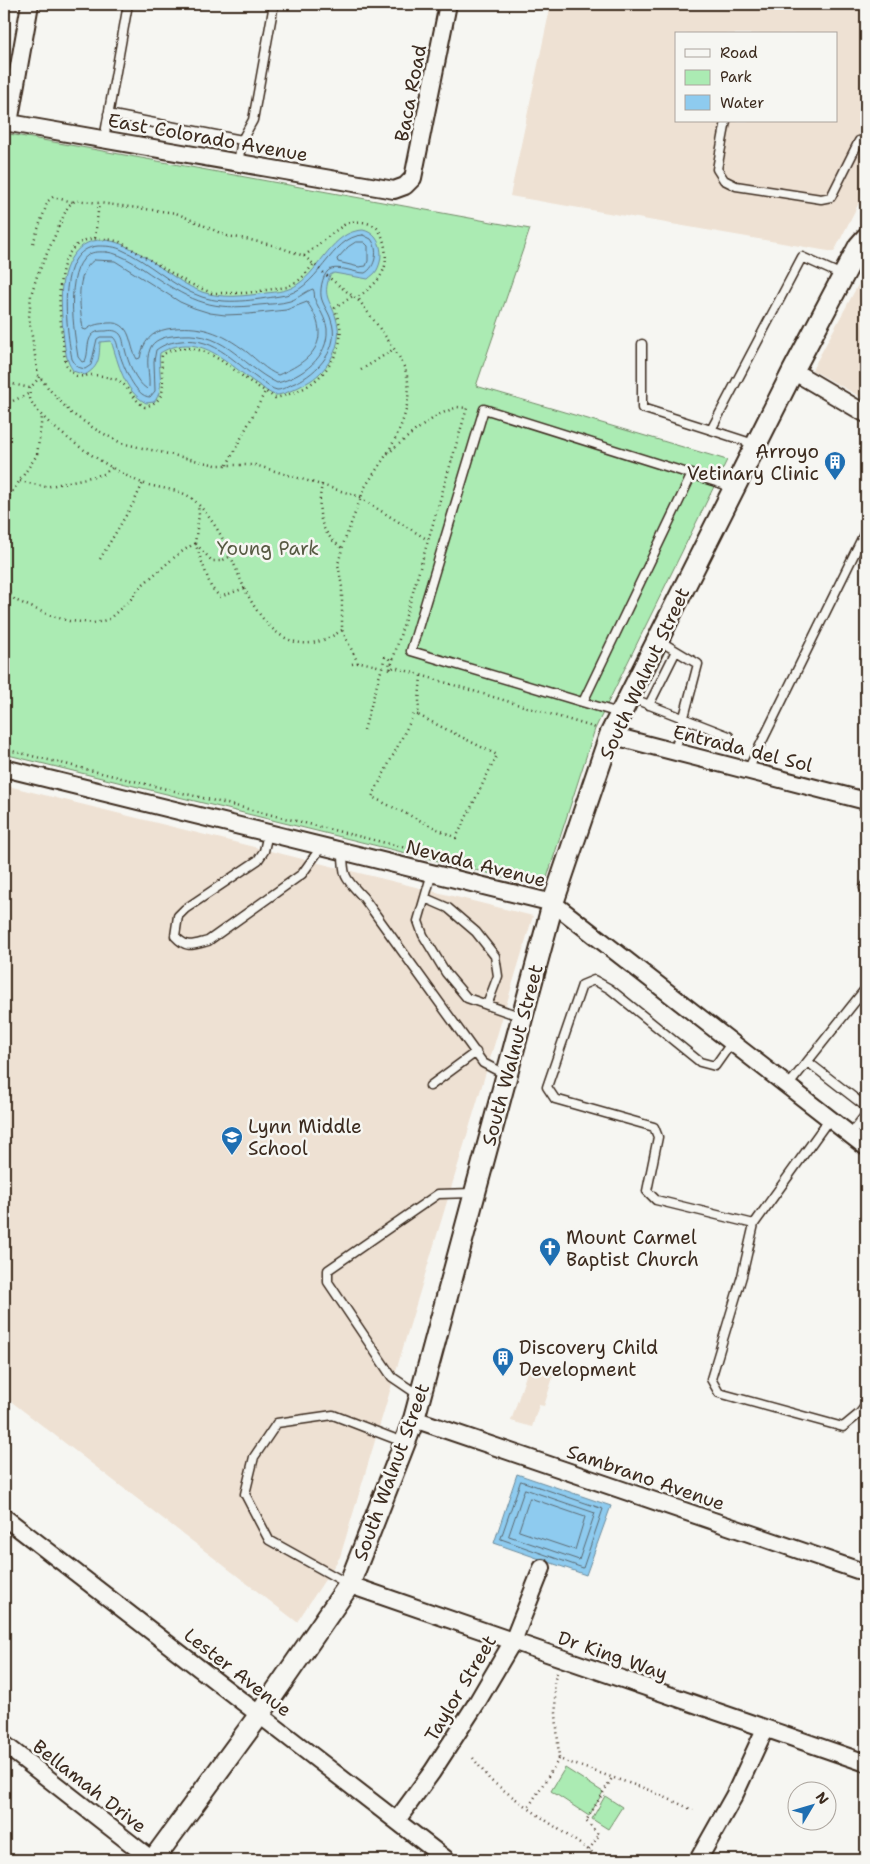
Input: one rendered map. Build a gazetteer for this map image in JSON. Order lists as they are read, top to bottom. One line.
{"streets":{"street":["Baca Road","East Colorado Avenue","South Walnut Street","Entrada del Sol","Nevada Avenue","Sambrano Avenue","Dr King Way","Lester Avenue","Taylor Street","Bellamah Drive"]},"crossings":[["Baca Road","East Colorado Avenue"],["South Walnut Street","Entrada del Sol"],["South Walnut Street","Nevada Avenue"],["South Walnut Street","Sambrano Avenue"],["South Walnut Street","Dr King Way"],["South Walnut Street","Lester Avenue"],["South Walnut Street","Bellamah Drive"],["Dr King Way","Taylor Street"],["Lester Avenue","Taylor Street"]],"parks":["Young Park"],"places":{"building":["Arroyo Vetinary Clinic","Discovery Child Development"],"school or university":["Lynn Middle School"],"church":["Mount Carmel Baptist Church"]},"legend":["Road","Park","Water"],"north":"top right"}
